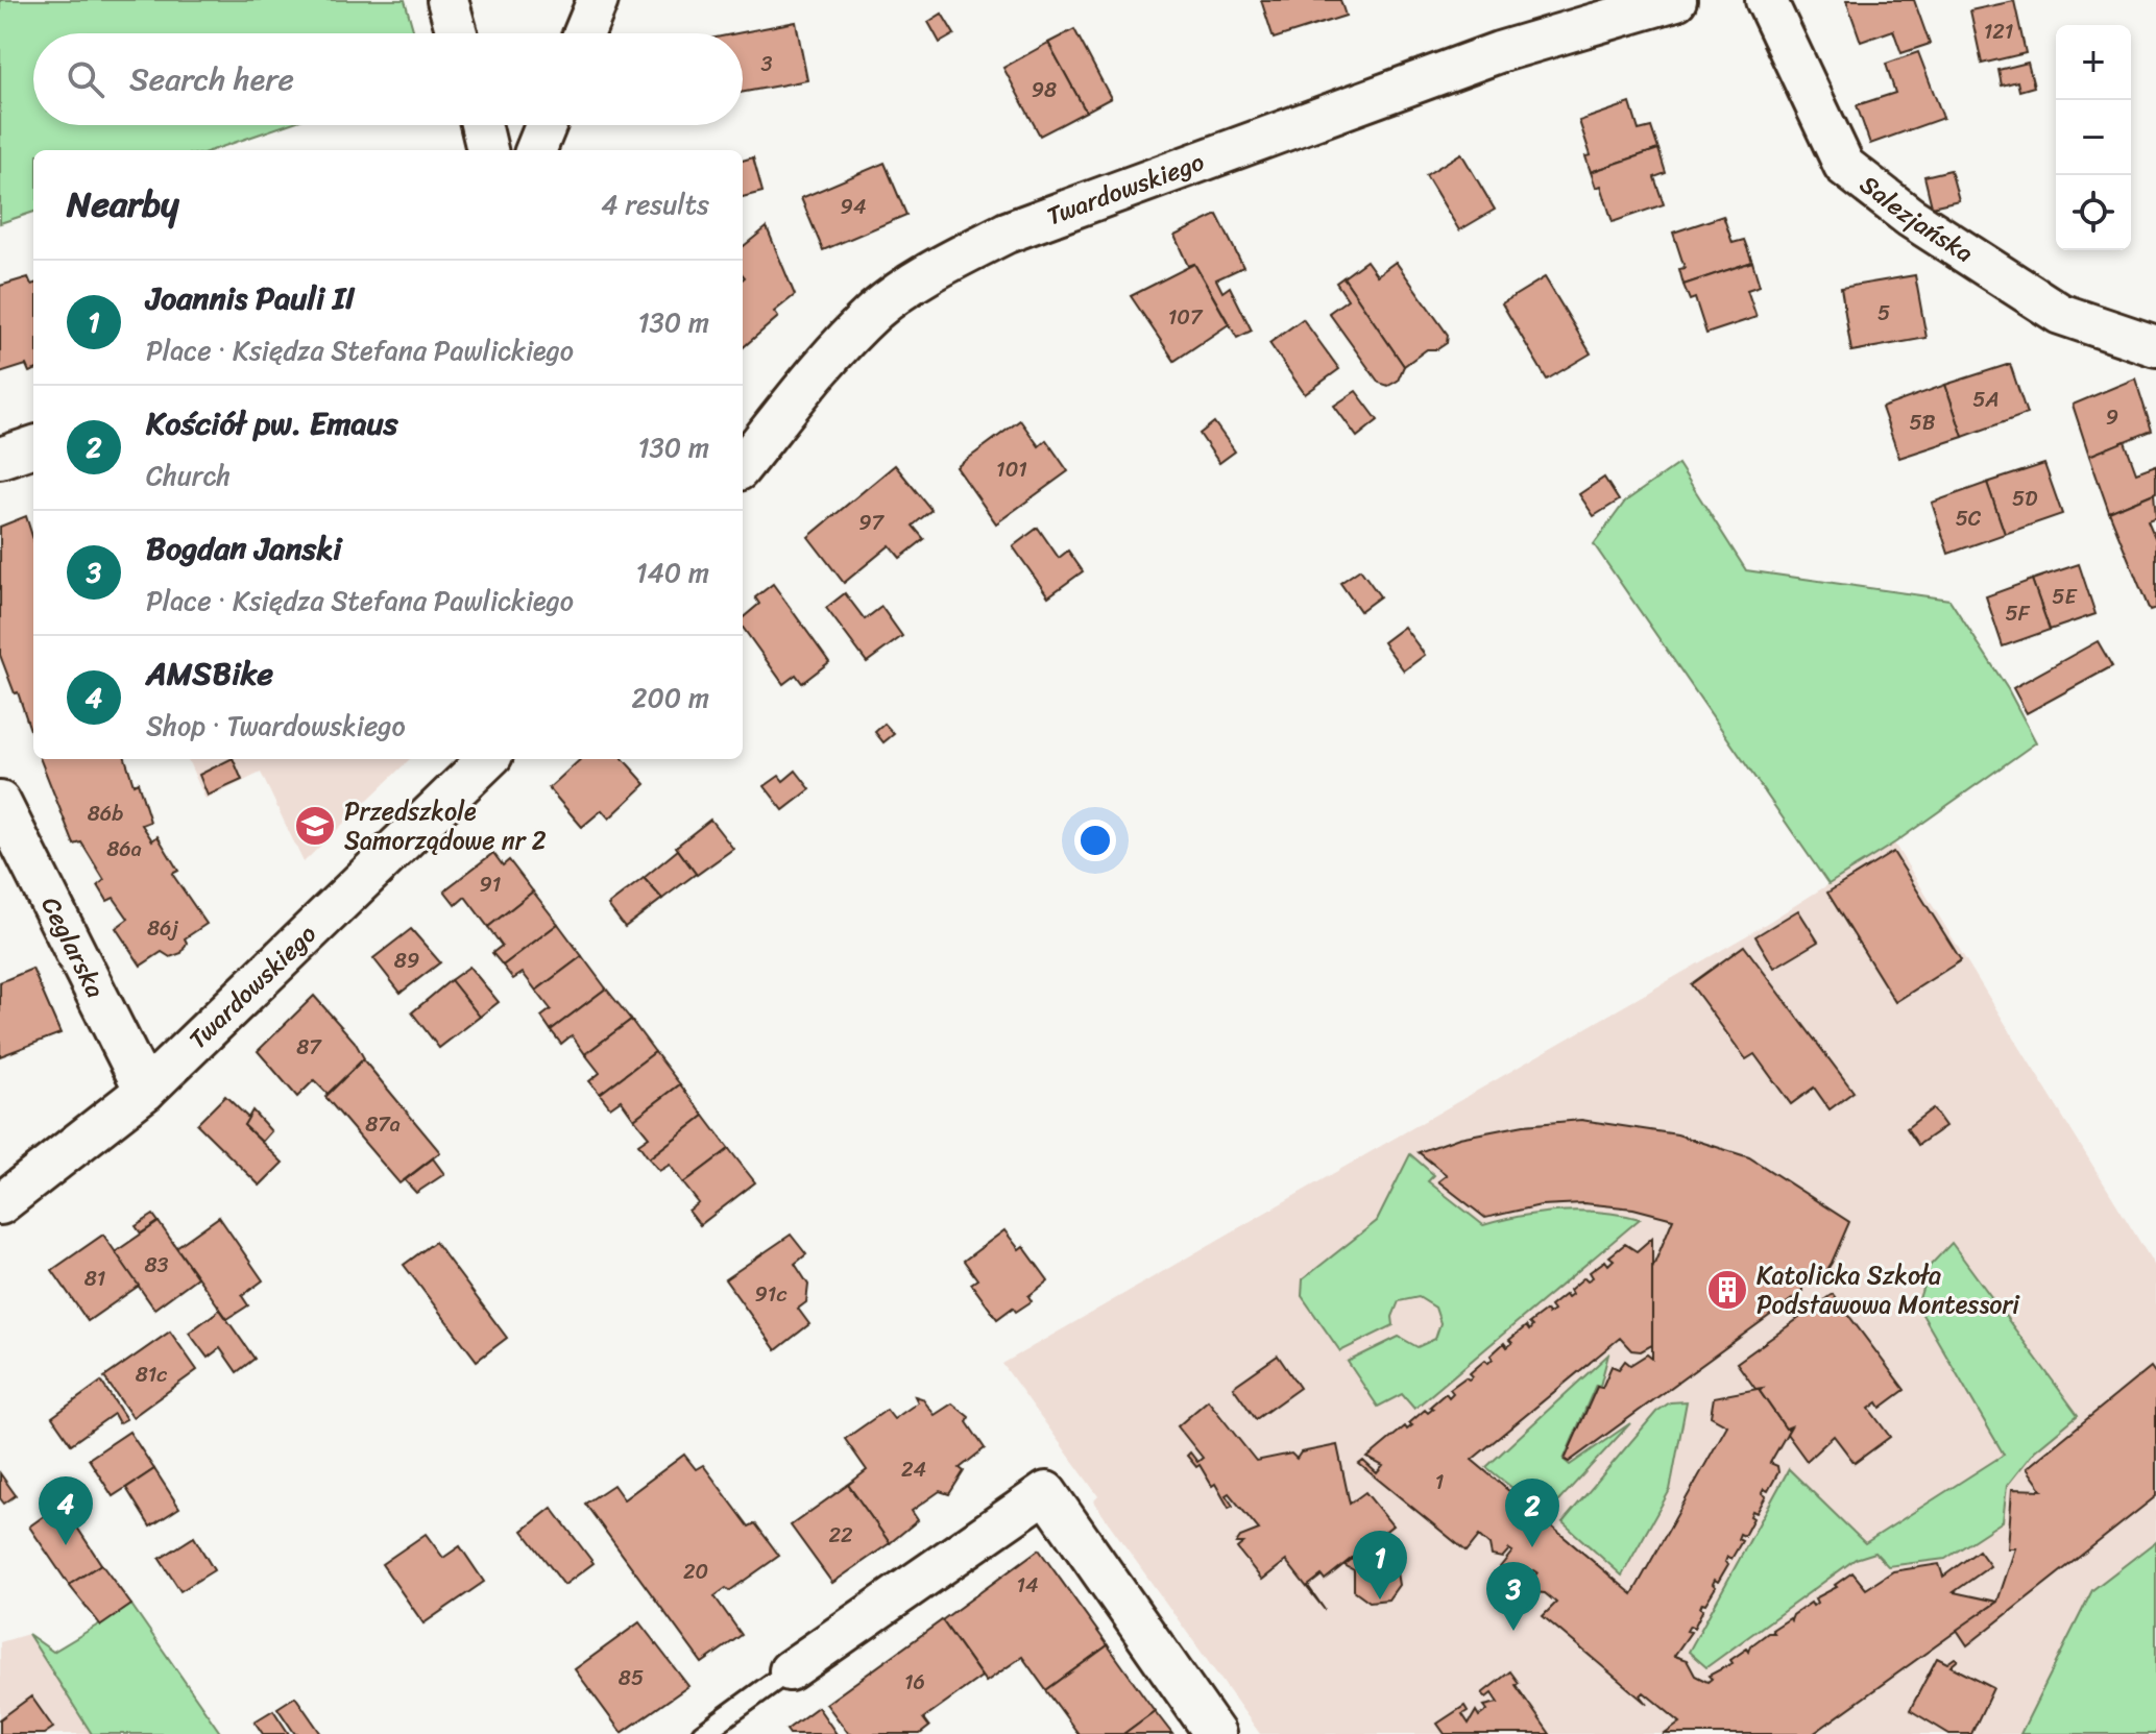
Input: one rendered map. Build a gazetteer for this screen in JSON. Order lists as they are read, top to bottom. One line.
{"streets":{"street":["Twardowskiego","Salezjańska","Ceglarska"]},"crossings":[["Twardowskiego","Ceglarska"]],"places":{"school or university":["Przedszkole Samorządowe nr 2"],"building":["Katolicka Szkoła Podstawowa Montessori"]},"house_numbers":["121","3","98","94","5","107","5A","9","5B","101","5D","5C","97","5E","5F","86b","86a","91","86j","89","87","87a","83","81","91c","81c","24","1","22","20","14","85","16"],"page":{"map_buttons":["+","−"],"search":"Search here","heading":["Nearby","4 results"],"list":[{"mark":"1","name":"Joannis Pauli II","note":"Place · Księdza Stefana Pawlickiego","value":"130 m"},{"mark":"2","name":"Kościół pw. Emaus","note":"Church","value":"130 m"},{"mark":"3","name":"Bogdan Janski","note":"Place · Księdza Stefana Pawlickiego","value":"140 m"},{"mark":"4","name":"AMSBike","note":"Shop · Twardowskiego","value":"200 m"}],"pins":["4","2","1","3"]}}
